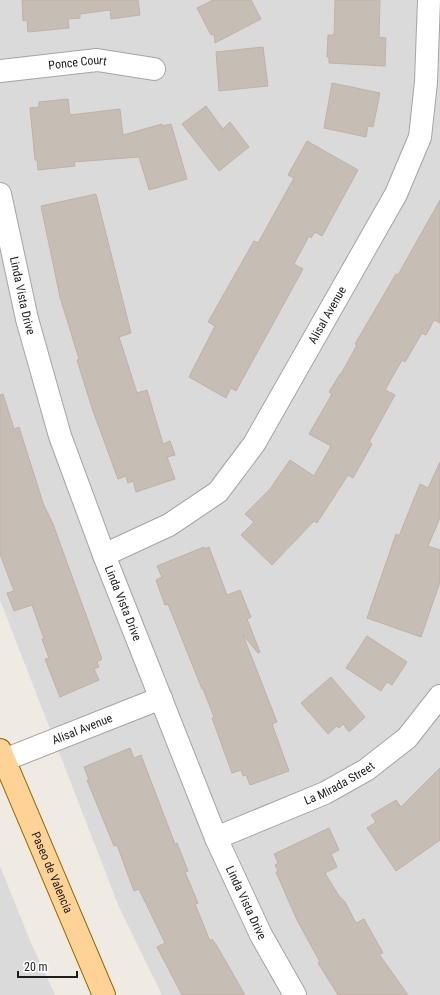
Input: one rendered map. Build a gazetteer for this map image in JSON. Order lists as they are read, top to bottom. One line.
{"streets":{"main road":["Paseo de Valencia"],"street":["Ponce Court","Linda Vista Drive","Alisal Avenue","La Mirada Street"]},"crossings":[["Linda Vista Drive","Alisal Avenue"],["Linda Vista Drive","La Mirada Street"],["Alisal Avenue","Paseo de Valencia"]],"scale_bar":"20 m"}
